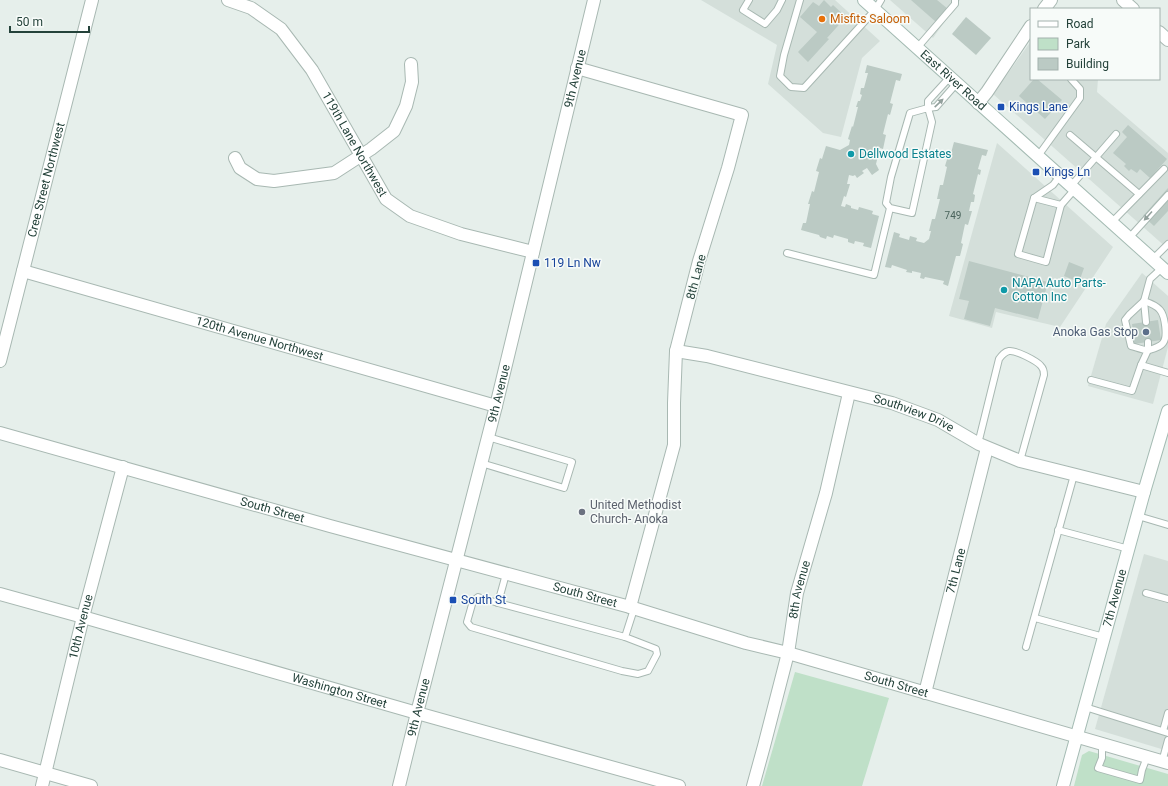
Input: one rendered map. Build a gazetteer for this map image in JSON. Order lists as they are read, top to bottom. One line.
{"streets":{"street":["9th Avenue","East River Road","119th Lane Northwest","Cree Street Northwest","8th Lane","120th Avenue Northwest","Southview Drive","South Street","7th Lane","8th Avenue","7th Avenue","10th Avenue","Washington Street"]},"crossings":[["9th Avenue","119th Lane Northwest"],["9th Avenue","8th Lane"],["9th Avenue","120th Avenue Northwest"],["9th Avenue","South Street"],["9th Avenue","Washington Street"],["Cree Street Northwest","120th Avenue Northwest"],["8th Lane","Southview Drive"],["8th Lane","South Street"],["Southview Drive","7th Lane"],["Southview Drive","8th Avenue"],["Southview Drive","7th Avenue"],["South Street","7th Lane"],["South Street","8th Avenue"],["South Street","7th Avenue"],["South Street","10th Avenue"],["10th Avenue","Washington Street"]],"places":{"other":["Misfits Saloom","Dellwood Estates","NAPA Auto Parts- Cotton Inc","Anoka Gas Stop","United Methodist Church- Anoka"],"transit":["Kings Lane","Kings Ln","119 Ln Nw","South St"]},"house_numbers":["749"],"legend":["Road","Park","Building"],"scale_bar":"50 m"}
